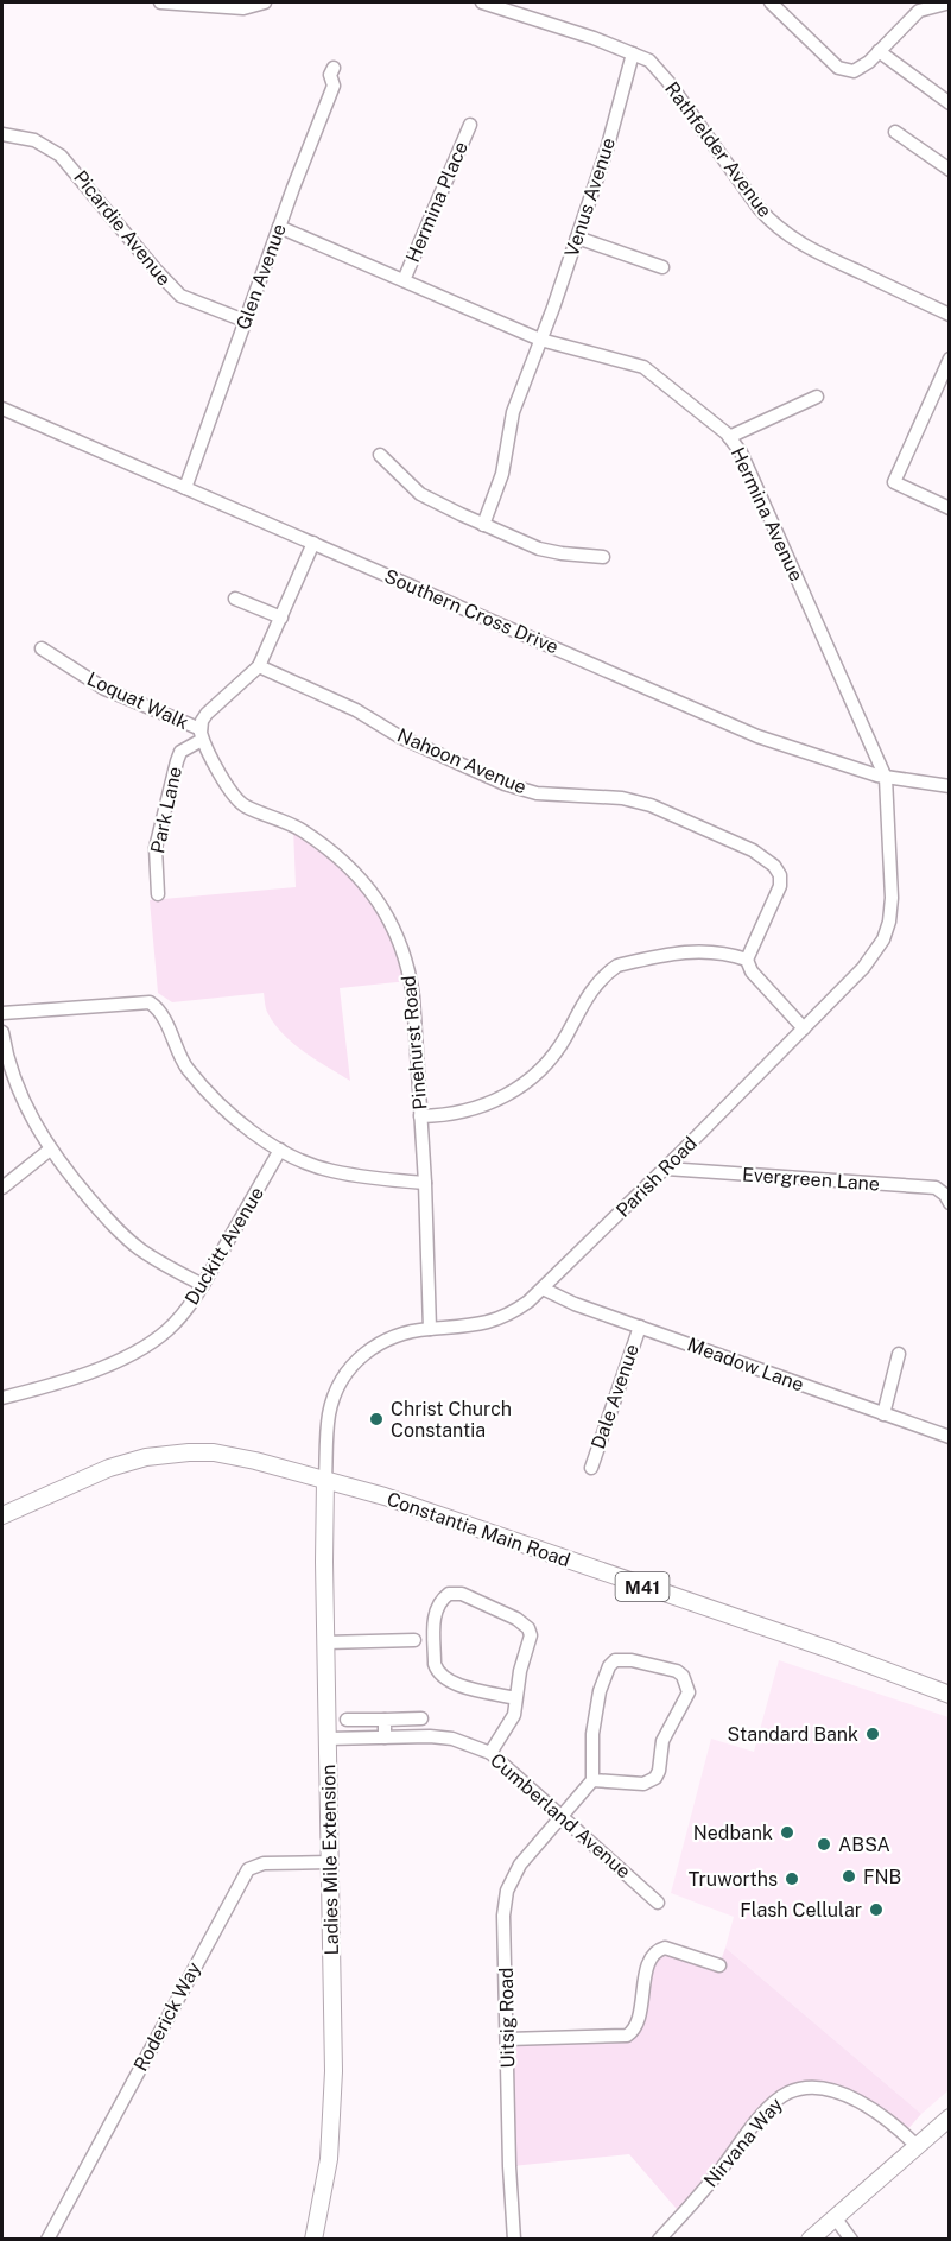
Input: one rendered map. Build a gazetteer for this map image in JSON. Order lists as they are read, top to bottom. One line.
{"streets":{"main road":["Constantia Main Road","M41","Ladies Mile Extension"],"street":["Rathfelder Avenue","Venus Avenue","Hermina Place","Picardie Avenue","Glen Avenue","Hermina Avenue","Southern Cross Drive","Loquat Walk","Nahoon Avenue","Park Lane","Pinehurst Road","Parish Road","Evergreen Lane","Duckitt Avenue","Meadow Lane","Dale Avenue","Cumberland Avenue","Roderick Way","Uitsig Road","Nirvana Way"]},"crossings":[["Rathfelder Avenue","Venus Avenue"],["Venus Avenue","Hermina Avenue"],["Hermina Place","Hermina Avenue"],["Picardie Avenue","Glen Avenue"],["Glen Avenue","Hermina Avenue"],["Glen Avenue","Southern Cross Drive"],["Hermina Avenue","Southern Cross Drive"],["Hermina Avenue","Parish Road"],["Southern Cross Drive","Parish Road"],["Loquat Walk","Park Lane"],["Loquat Walk","Pinehurst Road"],["Park Lane","Pinehurst Road"],["Pinehurst Road","Parish Road"],["Parish Road","Evergreen Lane"],["Parish Road","Meadow Lane"],["Parish Road","Constantia Main Road"],["Parish Road","Ladies Mile Extension"],["Meadow Lane","Dale Avenue"],["Constantia Main Road","Ladies Mile Extension"],["Cumberland Avenue","Ladies Mile Extension"],["Cumberland Avenue","Uitsig Road"],["Ladies Mile Extension","Roderick Way"]],"places":["Christ Church Constantia","Standard Bank","Nedbank","ABSA","FNB","Truworths","Flash Cellular"]}
